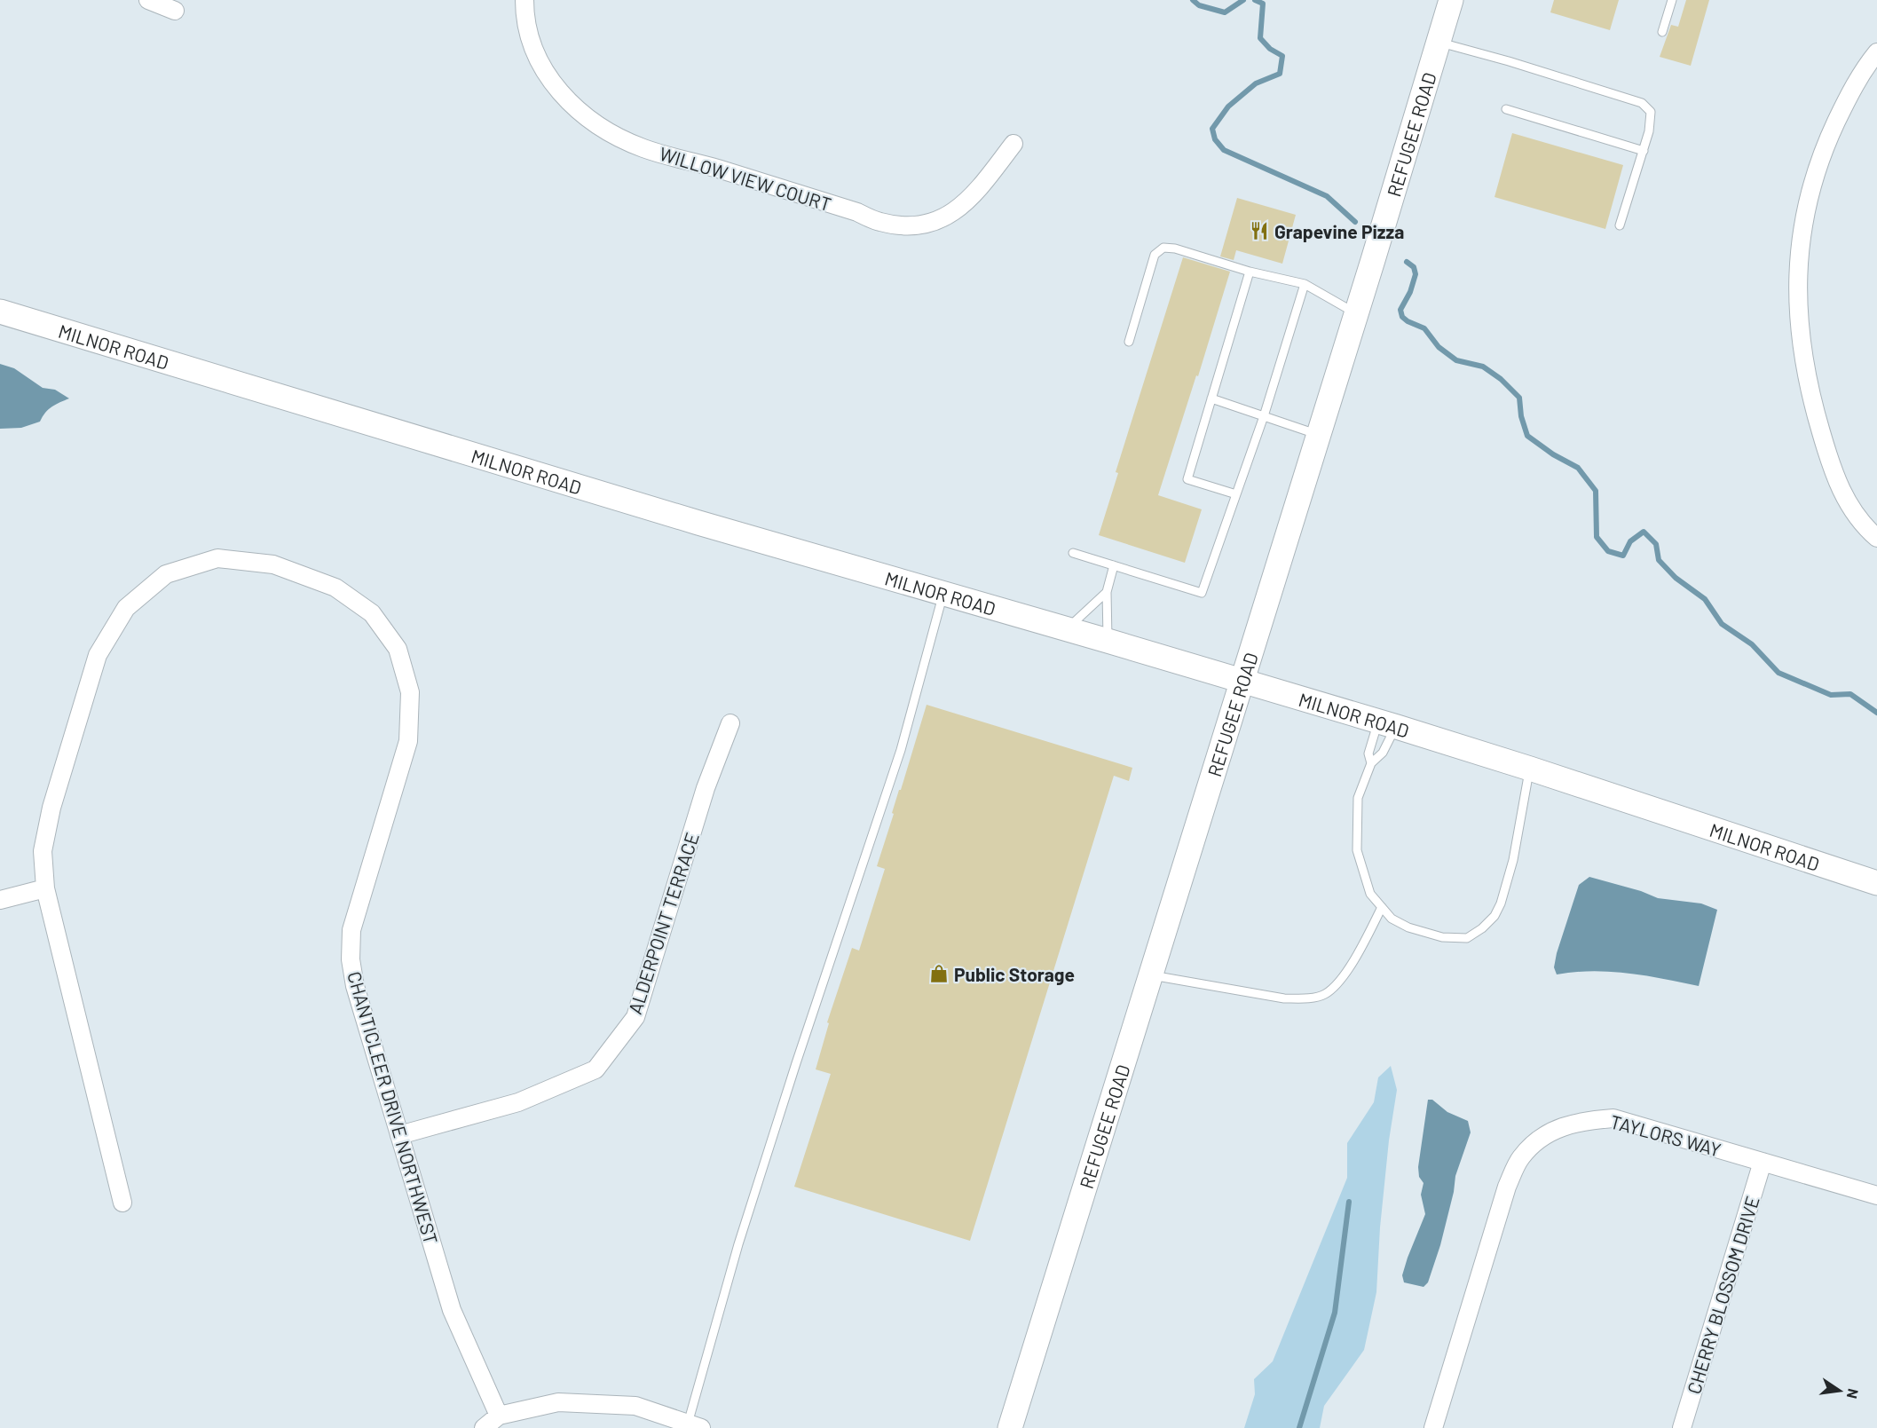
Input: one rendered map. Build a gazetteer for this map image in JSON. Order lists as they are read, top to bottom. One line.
{"streets":{"main road":["REFUGEE ROAD","MILNOR ROAD"],"street":["WILLOW VIEW COURT","ALDERPOINT TERRACE","CHANTICLEER DRIVE NORTHWEST","TAYLORS WAY","CHERRY BLOSSOM DRIVE"]},"crossings":[["REFUGEE ROAD","MILNOR ROAD"],["ALDERPOINT TERRACE","CHANTICLEER DRIVE NORTHWEST"],["TAYLORS WAY","CHERRY BLOSSOM DRIVE"]],"places":{"restaurant":["Grapevine Pizza"],"shop":["Public Storage"]},"north":"right"}
